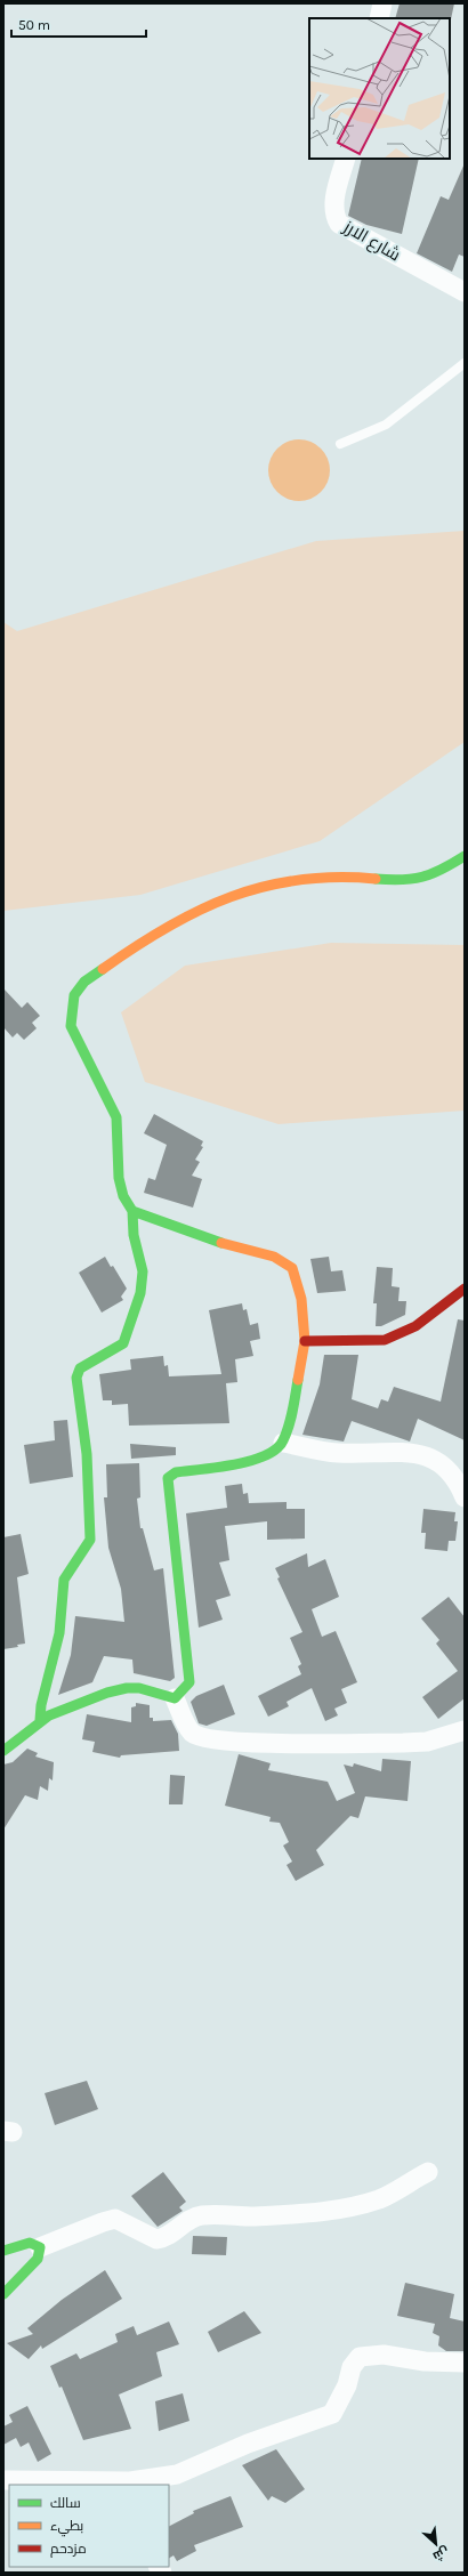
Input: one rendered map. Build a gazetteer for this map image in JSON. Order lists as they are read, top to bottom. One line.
{"streets":{"street":["شارع الارز"]},"legend":["سالك","بطيء","مزدحم"],"scale_bar":"50 m","north":"bottom right"}
